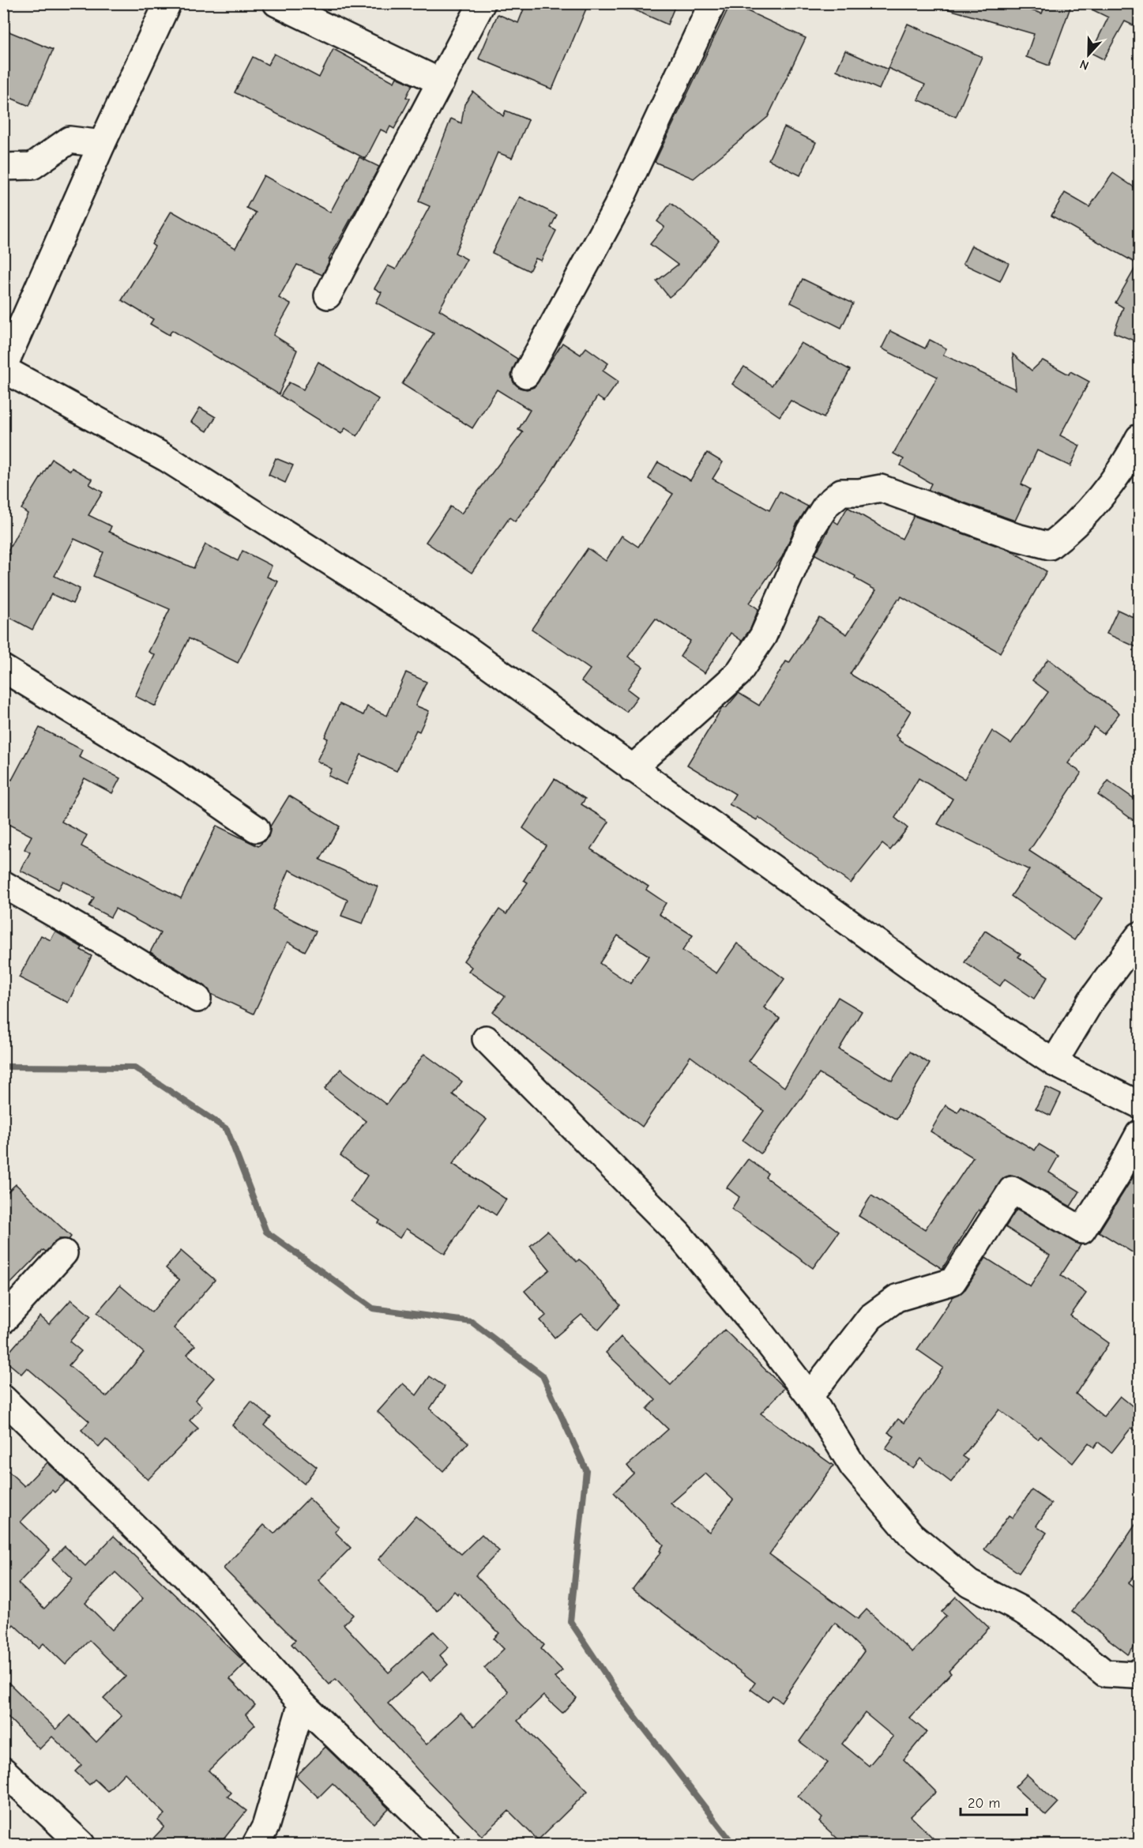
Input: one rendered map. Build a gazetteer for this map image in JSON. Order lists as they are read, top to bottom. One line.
{"scale_bar":"20 m","north":"bottom"}
